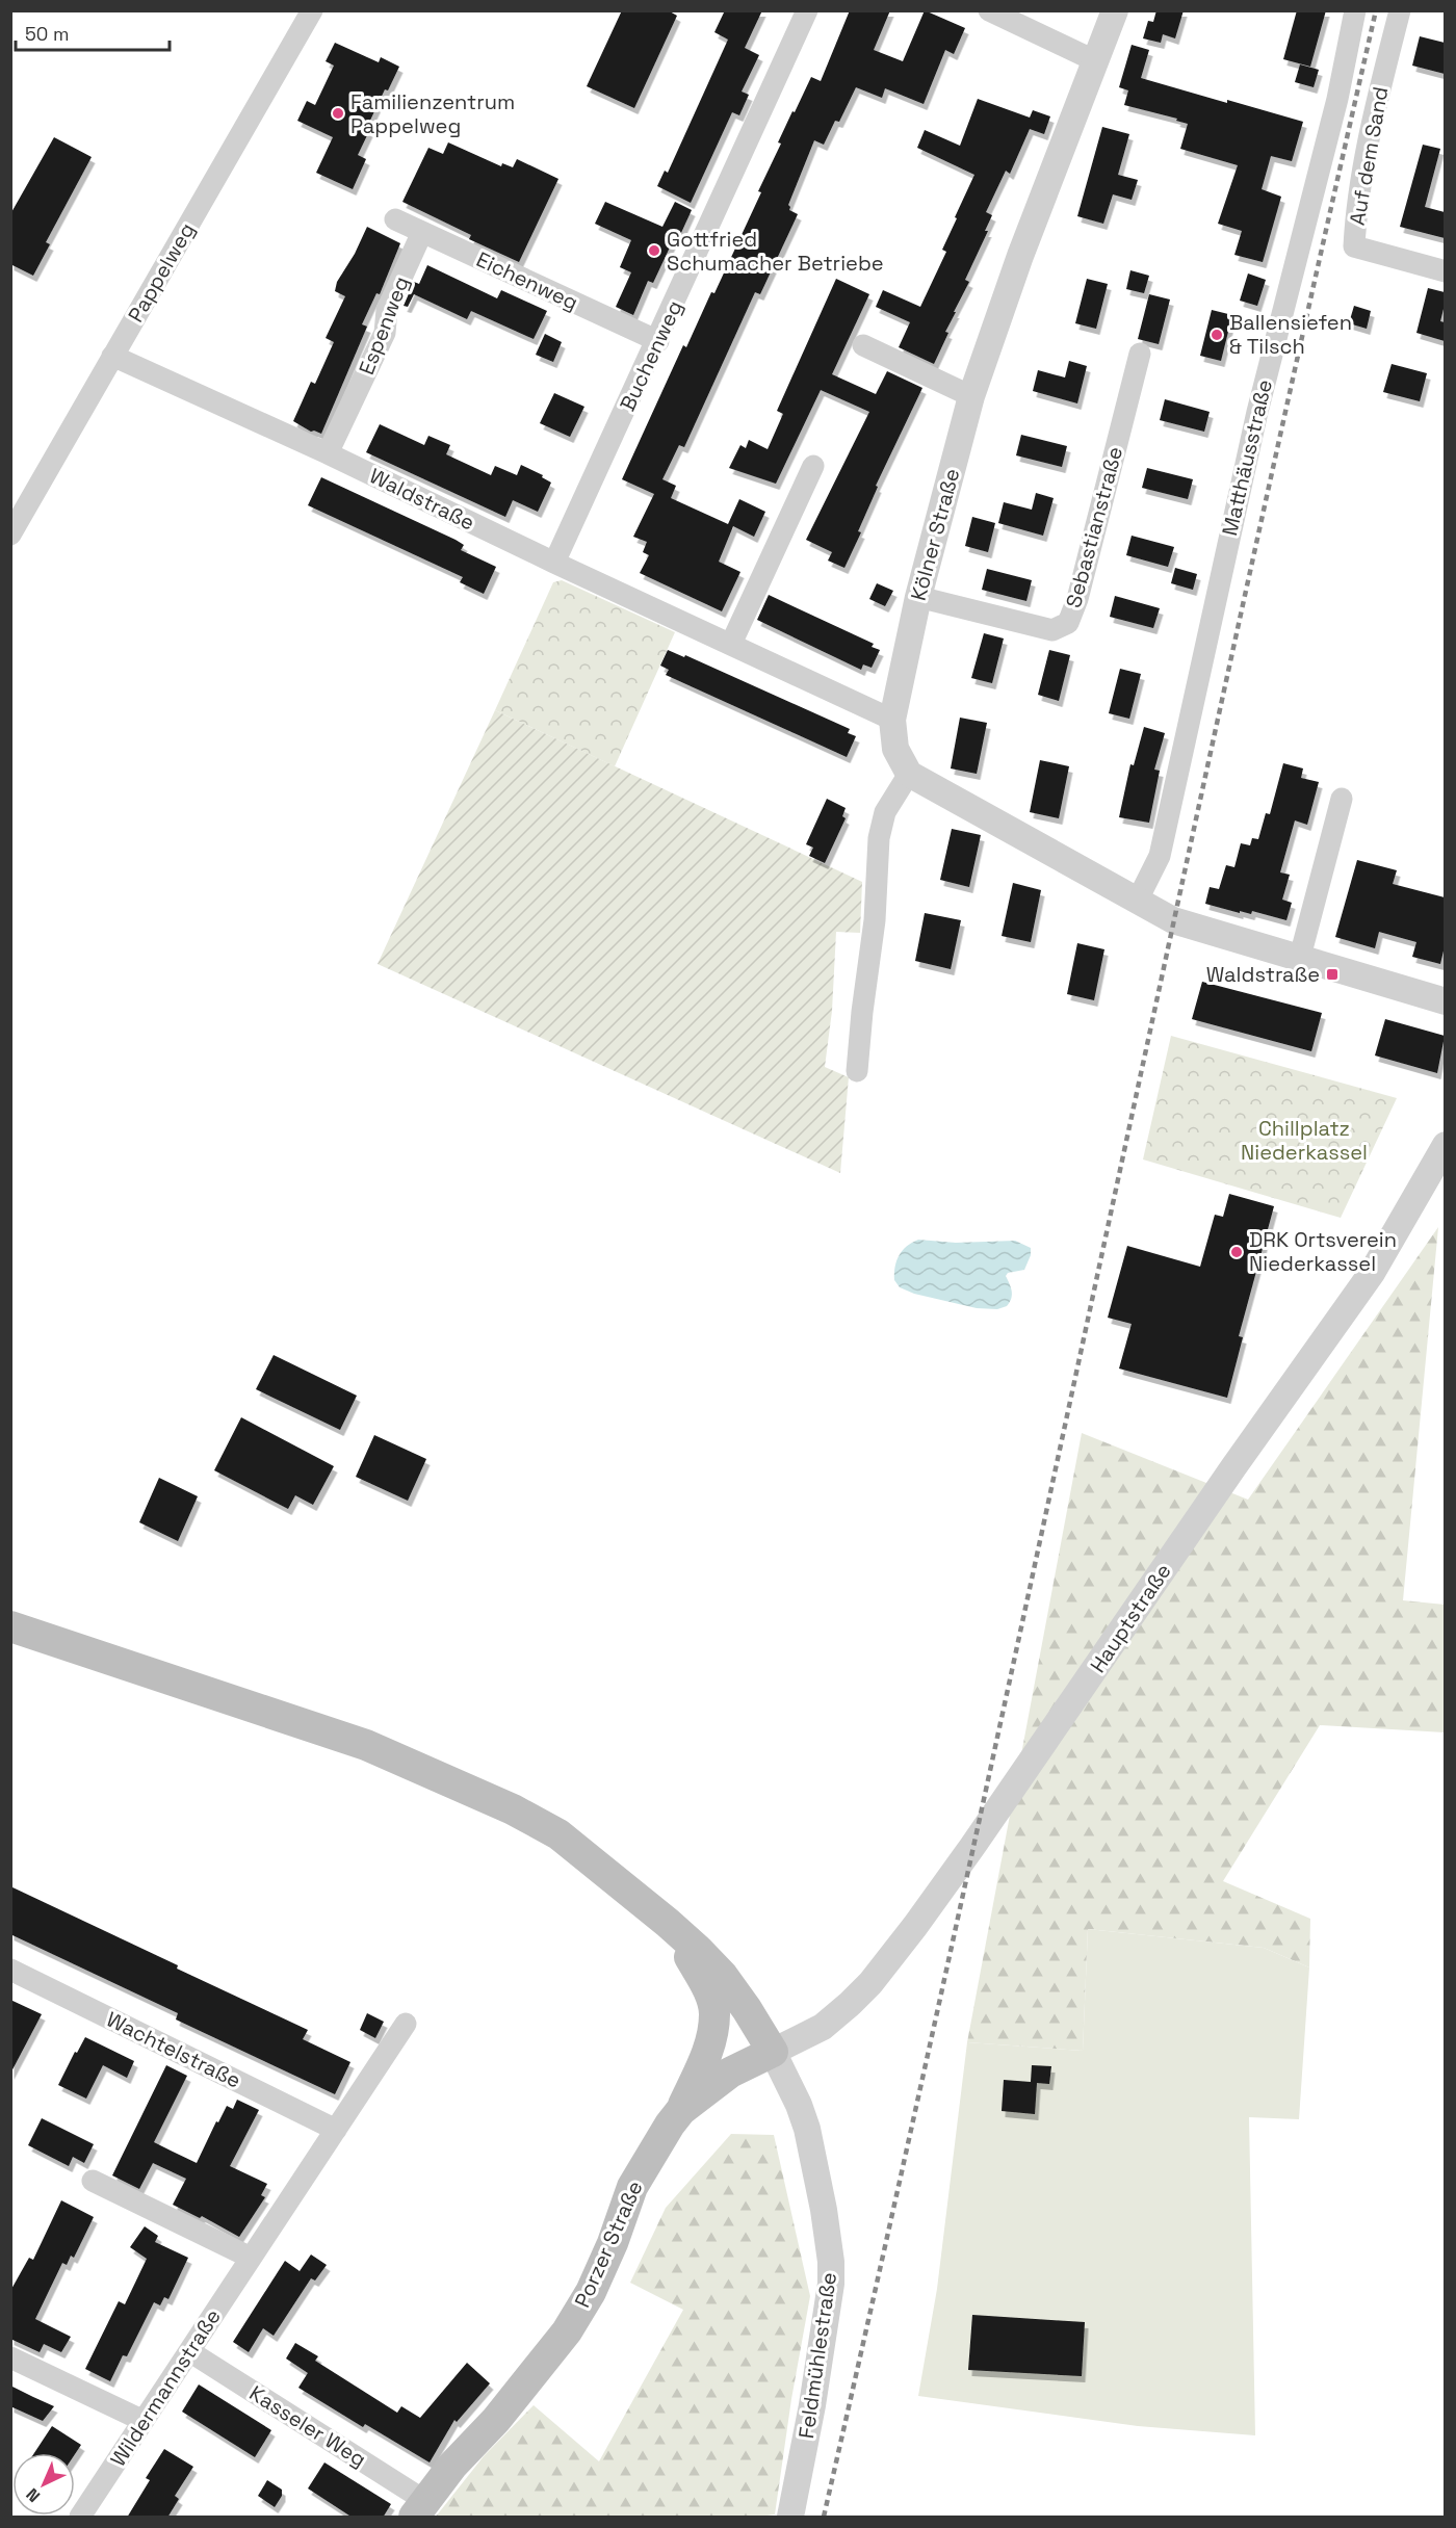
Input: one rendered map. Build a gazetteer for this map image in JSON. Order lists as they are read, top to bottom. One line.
{"streets":{"main road":["Porzer Straße"],"street":["Auf dem Sand","Pappelweg","Eichenweg","Espenweg","Buchenweg","Matthäusstraße","Waldstraße","Sebastianstraße","Kölner Straße","Hauptstraße","Wachtelstraße","Feldmühlestraße","Wildermannstraße","Kasseler Weg"]},"crossings":[["Pappelweg","Waldstraße"],["Eichenweg","Espenweg"],["Eichenweg","Buchenweg"],["Espenweg","Waldstraße"],["Buchenweg","Waldstraße"],["Waldstraße","Kölner Straße"],["Sebastianstraße","Kölner Straße"],["Hauptstraße","Porzer Straße"],["Hauptstraße","Feldmühlestraße"],["Wachtelstraße","Wildermannstraße"],["Porzer Straße","Feldmühlestraße"],["Porzer Straße","Kasseler Weg"],["Wildermannstraße","Kasseler Weg"]],"parks":["Chillplatz Niederkassel"],"places":{"other":["Familienzentrum Pappelweg","Gottfried Schumacher Betriebe","Ballensiefen & Tilsch","DRK Ortsverein Niederkassel"],"transit":["Waldstraße"]},"scale_bar":"50 m","north":"bottom left"}
